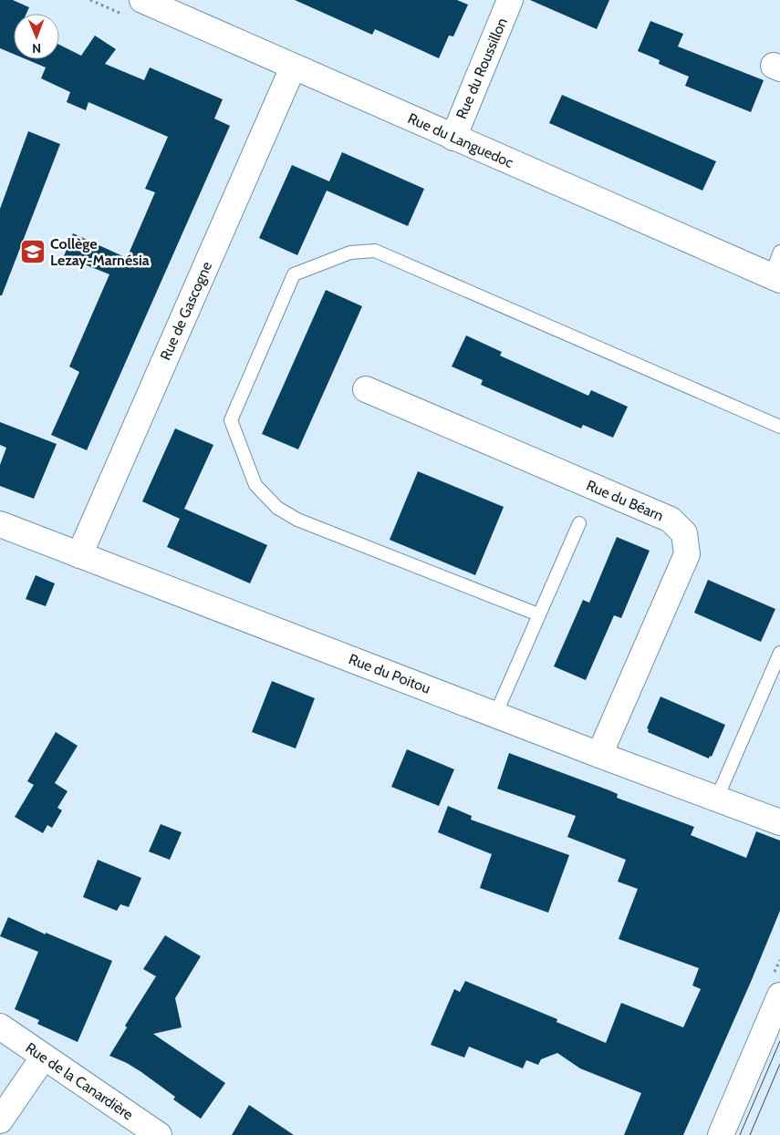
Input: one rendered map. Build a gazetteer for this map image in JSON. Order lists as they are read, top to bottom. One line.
{"streets":{"street":["Rue du Roussillon","Rue du Languedoc","Rue de Gascogne","Rue du Béarn","Rue du Poitou","Rue de la Canardière"]},"crossings":[["Rue du Roussillon","Rue du Languedoc"],["Rue du Languedoc","Rue de Gascogne"],["Rue de Gascogne","Rue du Poitou"],["Rue du Béarn","Rue du Poitou"]],"places":{"school or university":["Collège Lezay-Marnésia"]},"north":"bottom"}
